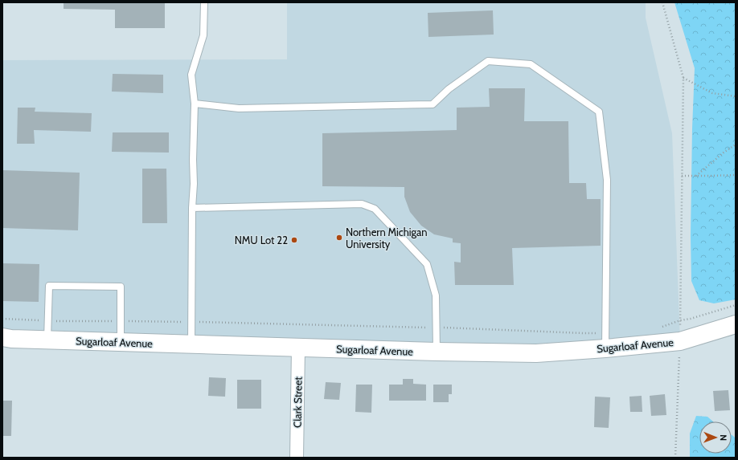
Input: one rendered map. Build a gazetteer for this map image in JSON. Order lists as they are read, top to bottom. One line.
{"streets":{"main road":["Sugarloaf Avenue"],"street":["Clark Street"]},"crossings":[["Sugarloaf Avenue","Clark Street"]],"places":["Northern Michigan University","NMU Lot 22"],"north":"right"}
